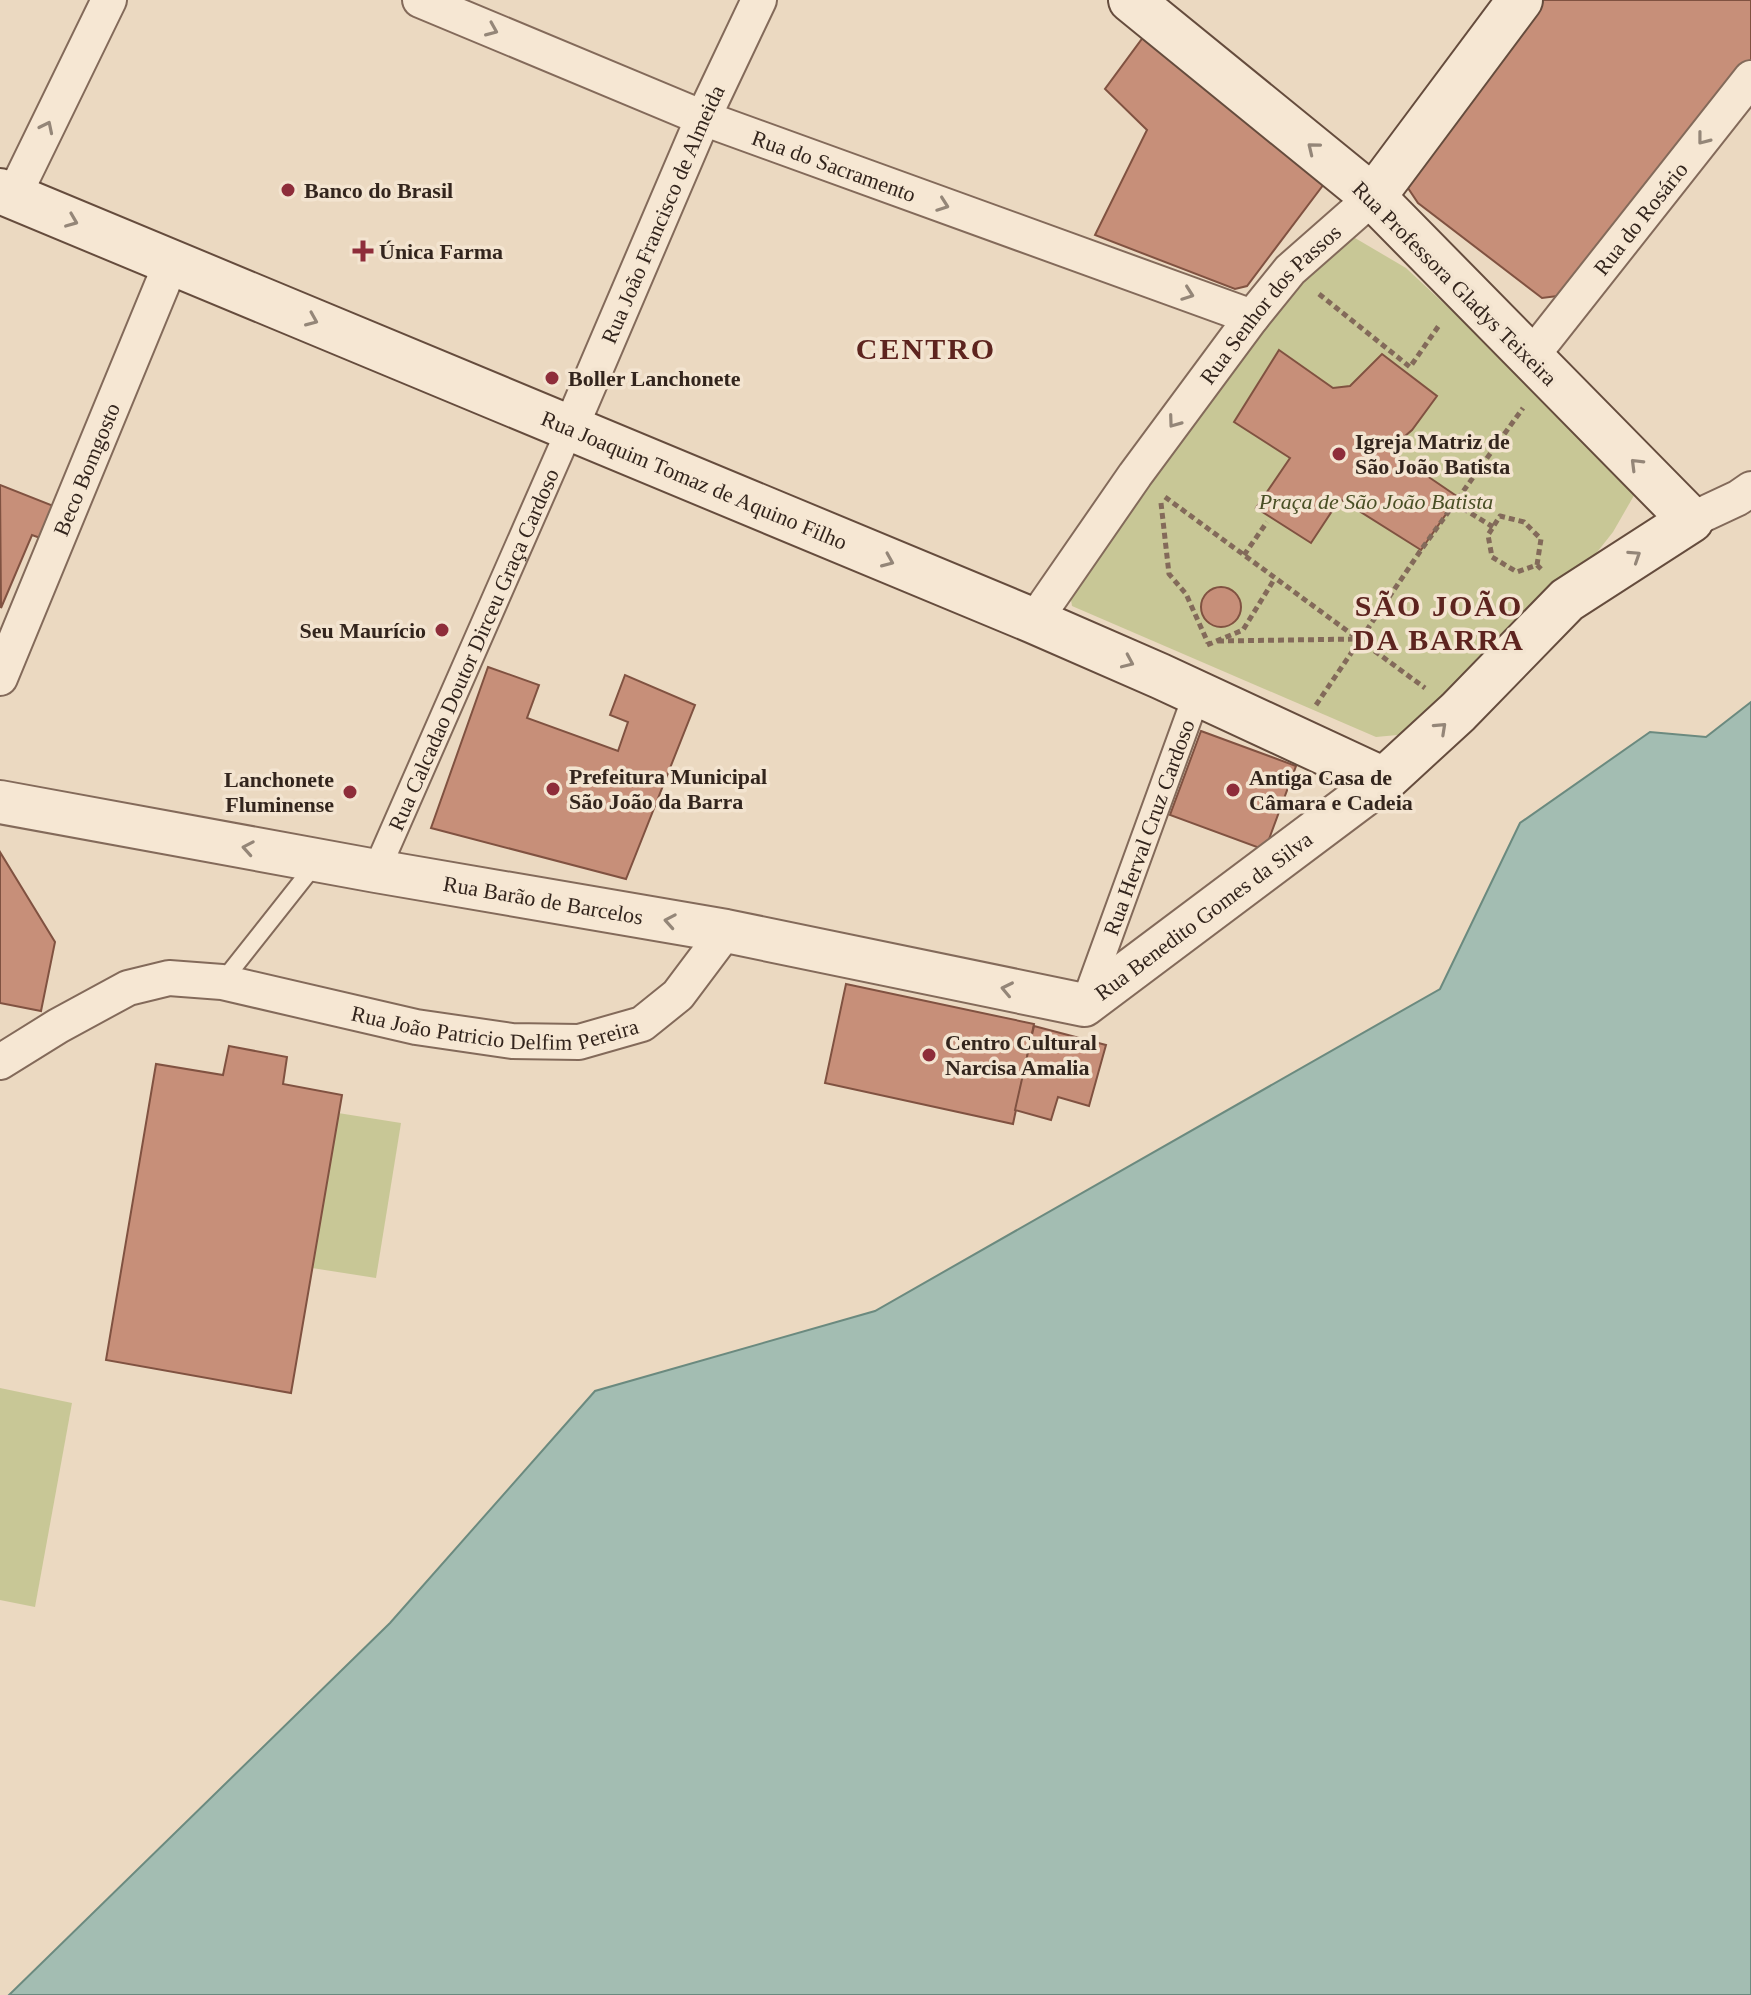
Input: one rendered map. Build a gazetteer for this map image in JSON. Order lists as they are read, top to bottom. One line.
{"streets":{"main road":["Rua Professora Gladys Teixeira","Rua Senhor dos Passos","Rua Joaquim Tomaz de Aquino Filho","Rua Benedito Gomes da Silva"],"street":["Rua do Sacramento","Rua João Francisco de Almeida","Rua do Rosário","Beco Bomgosto","Rua Calcadao Doutor Dirceu Graça Cardoso","Rua Herval Cruz Cardoso","Rua Barão de Barcelos","Rua João Patricio Delfim Pereira"]},"crossings":[["Rua do Sacramento","Rua João Francisco de Almeida"],["Rua do Sacramento","Rua Senhor dos Passos"],["Rua João Francisco de Almeida","Rua Joaquim Tomaz de Aquino Filho"],["Rua João Francisco de Almeida","Rua Calcadao Doutor Dirceu Graça Cardoso"],["Rua do Rosário","Rua Professora Gladys Teixeira"],["Rua Professora Gladys Teixeira","Rua Senhor dos Passos"],["Rua Professora Gladys Teixeira","Rua Benedito Gomes da Silva"],["Rua Senhor dos Passos","Rua Joaquim Tomaz de Aquino Filho"],["Beco Bomgosto","Rua Joaquim Tomaz de Aquino Filho"],["Rua Joaquim Tomaz de Aquino Filho","Rua Calcadao Doutor Dirceu Graça Cardoso"],["Rua Joaquim Tomaz de Aquino Filho","Rua Herval Cruz Cardoso"],["Rua Joaquim Tomaz de Aquino Filho","Rua Benedito Gomes da Silva"],["Rua Calcadao Doutor Dirceu Graça Cardoso","Rua Barão de Barcelos"],["Rua Herval Cruz Cardoso","Rua Barão de Barcelos"],["Rua Herval Cruz Cardoso","Rua Benedito Gomes da Silva"],["Rua Barão de Barcelos","Rua Benedito Gomes da Silva"],["Rua Barão de Barcelos","Rua João Patricio Delfim Pereira"]],"one_way":["Rua do Sacramento","Rua do Rosário","Rua Professora Gladys Teixeira","Rua Senhor dos Passos","Rua Joaquim Tomaz de Aquino Filho","Rua Barão de Barcelos"],"districts":["CENTRO","SÃO JOÃO DA BARRA"],"parks":["Praça de São João Batista"],"places":{"other":["Banco do Brasil","Boller Lanchonete","Igreja Matriz de São João Batista","Seu Maurício","Prefeitura Municipal São João da Barra","Antiga Casa de Câmara e Cadeia","Lanchonete Fluminense","Centro Cultural Narcisa Amalia"],"health":["Única Farma"]}}
